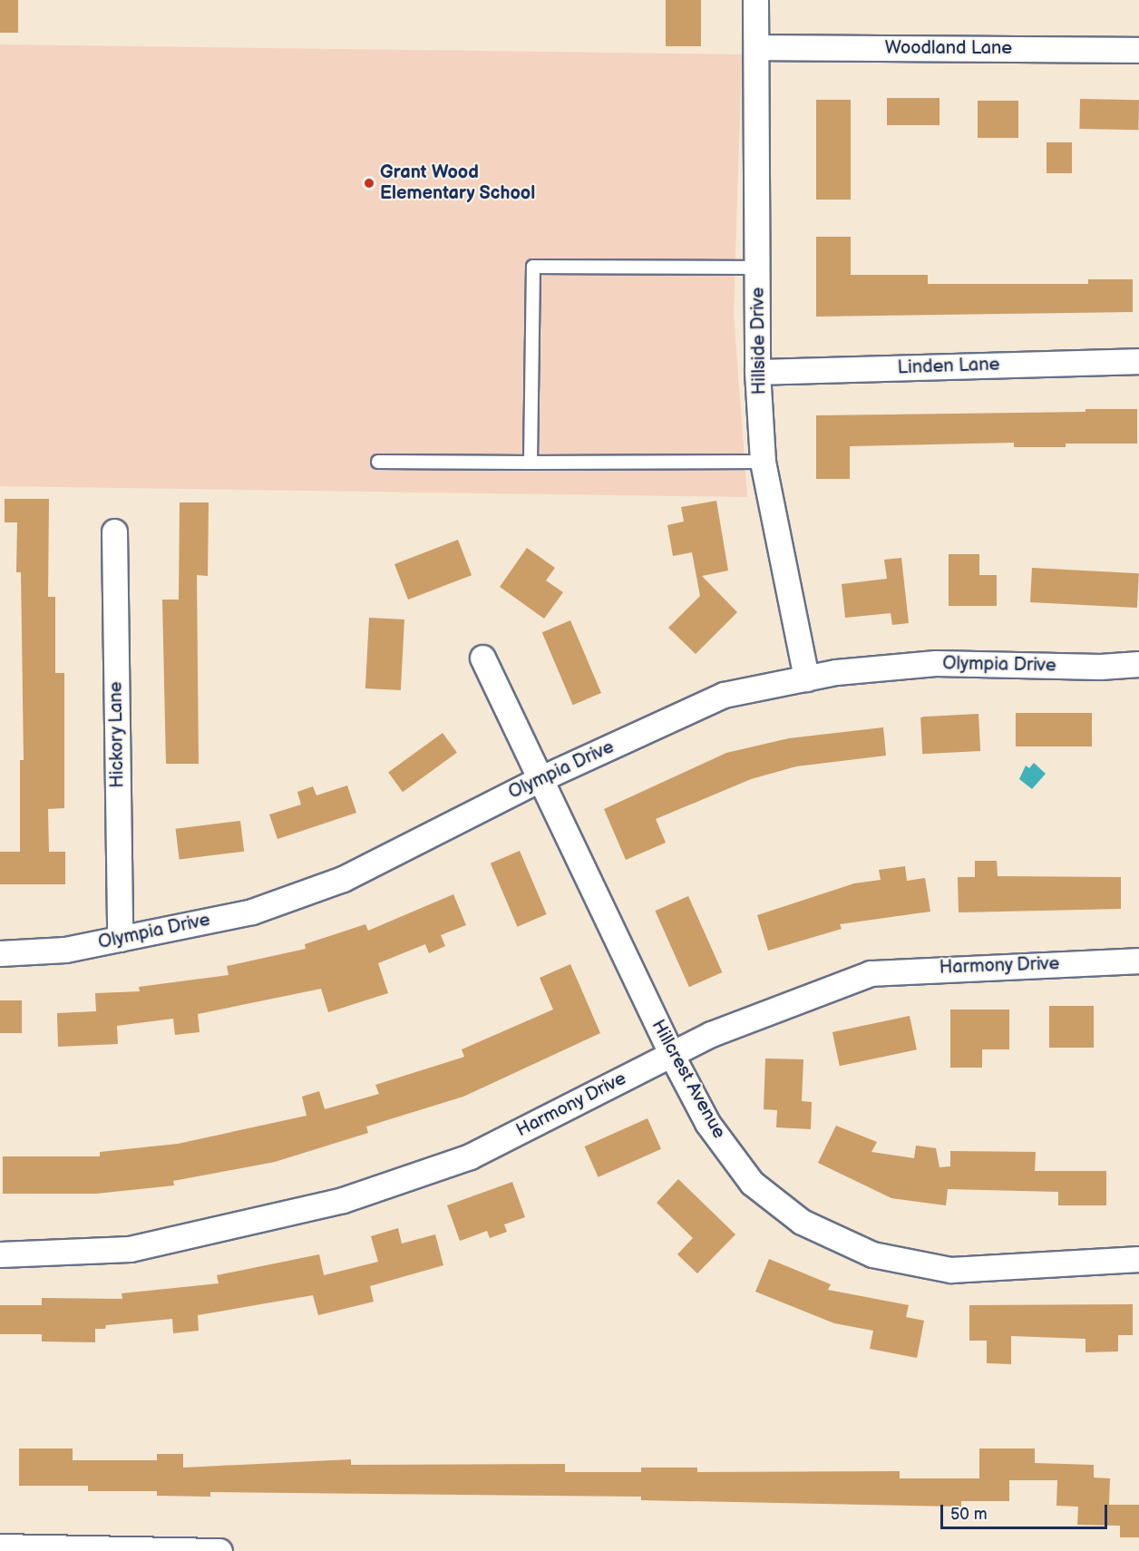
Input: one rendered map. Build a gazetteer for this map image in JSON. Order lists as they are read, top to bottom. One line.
{"streets":{"street":["Woodland Lane","Hillside Drive","Linden Lane","Olympia Drive","Hickory Lane","Harmony Drive","Hillcrest Avenue"]},"crossings":[["Woodland Lane","Hillside Drive"],["Hillside Drive","Linden Lane"],["Hillside Drive","Olympia Drive"],["Olympia Drive","Hickory Lane"],["Olympia Drive","Hillcrest Avenue"],["Harmony Drive","Hillcrest Avenue"]],"places":["Grant Wood Elementary School"],"scale_bar":"50 m"}
